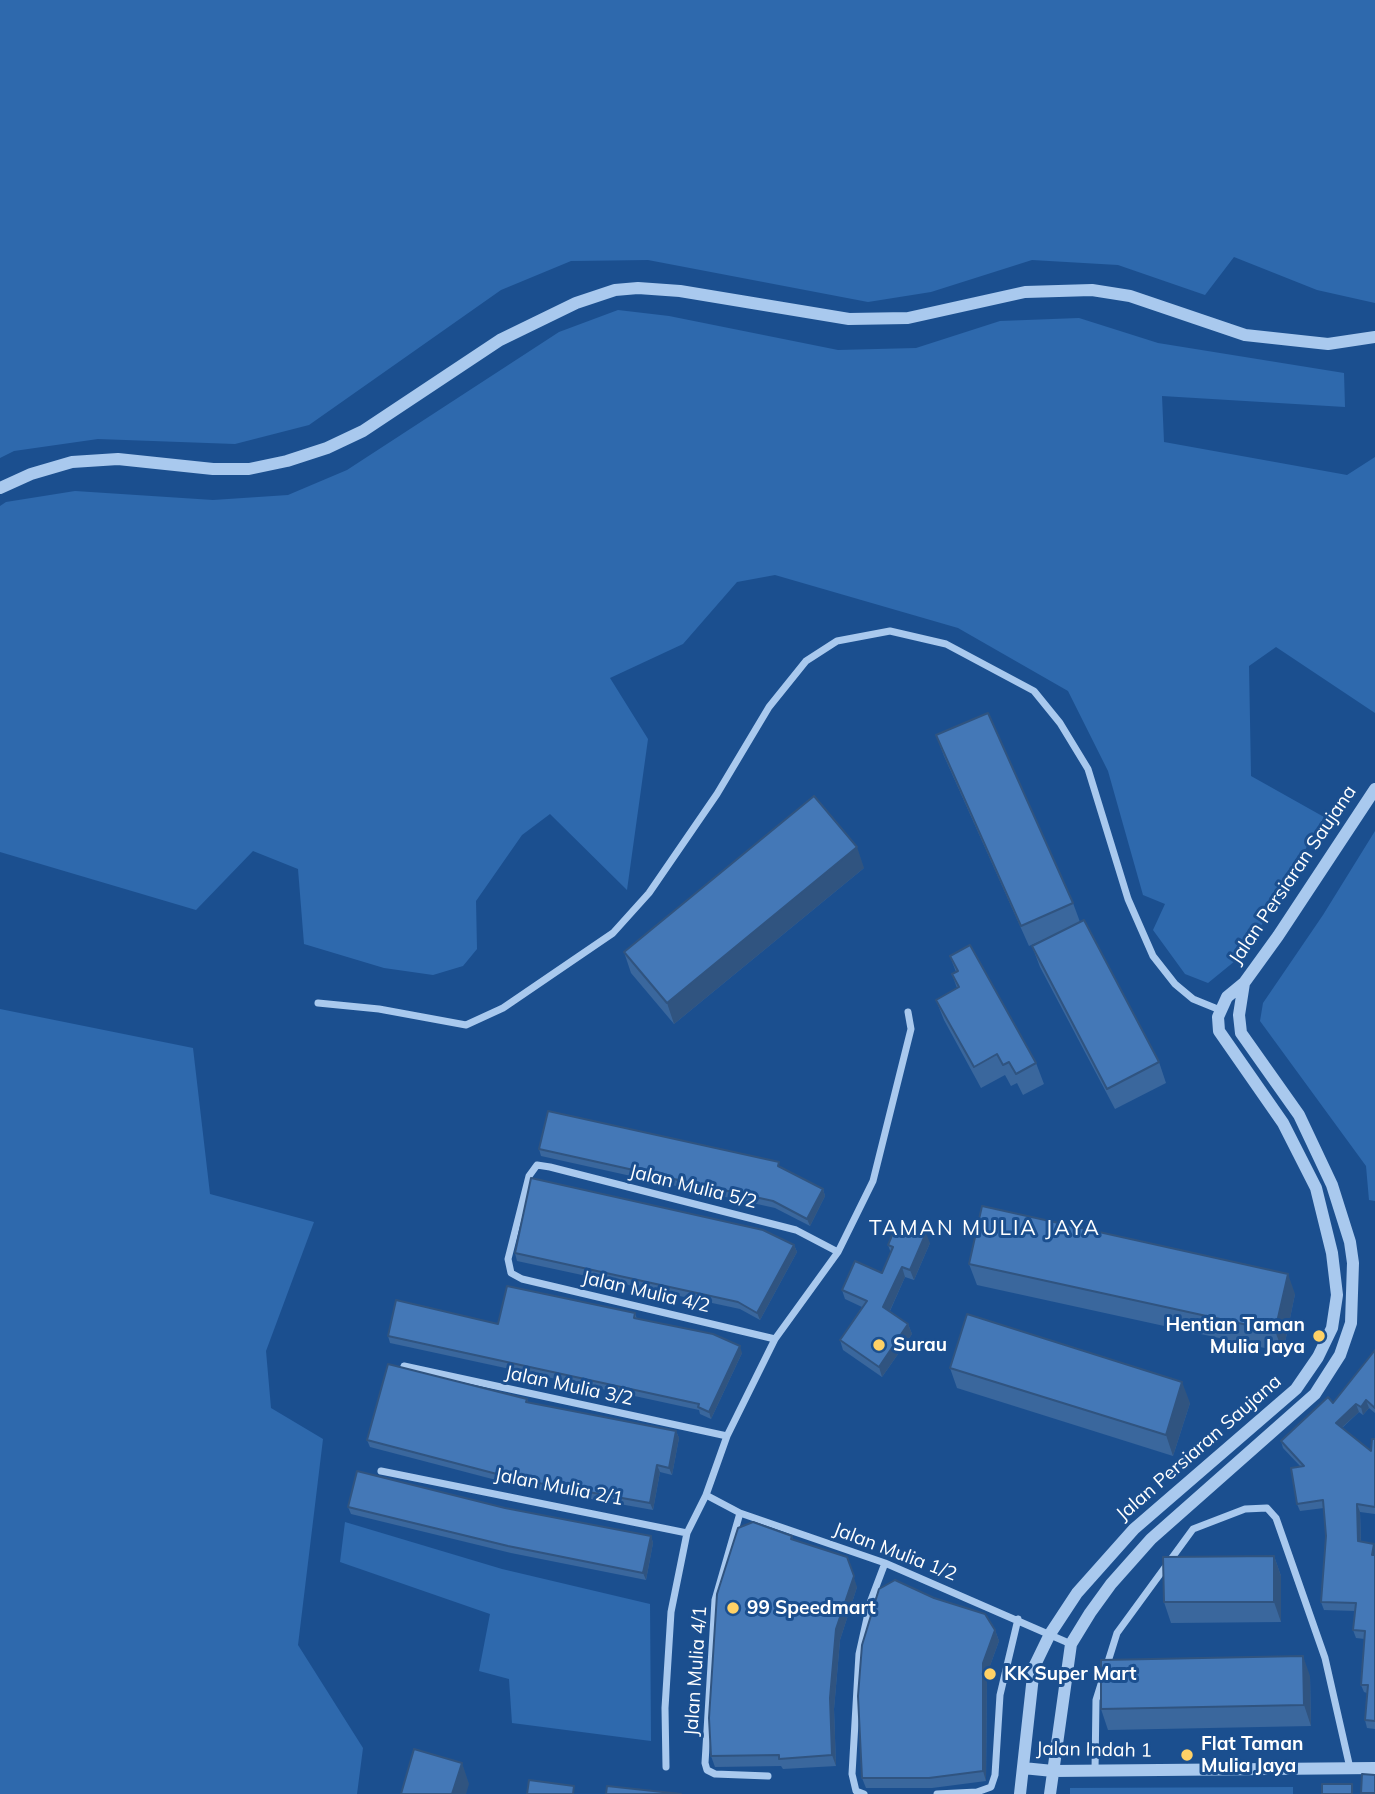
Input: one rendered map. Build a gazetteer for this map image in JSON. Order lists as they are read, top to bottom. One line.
{"streets":{"street":["Jalan Persiaran Saujana","Jalan Mulia 5/2","Jalan Mulia 4/2","Jalan Mulia 3/2","Jalan Mulia 2/1","Jalan Mulia 1/2","Jalan Mulia 4/1","Jalan Indah 1"]},"crossings":[["Jalan Persiaran Saujana","Jalan Mulia 1/2"],["Jalan Persiaran Saujana","Jalan Indah 1"],["Jalan Mulia 5/2","Jalan Mulia 4/2"],["Jalan Mulia 1/2","Jalan Mulia 4/1"]],"districts":["TAMAN MULIA JAYA"],"places":["Hentian Taman Mulia Jaya","Surau","99 Speedmart","KK Super Mart","Flat Taman Mulia Jaya"]}
